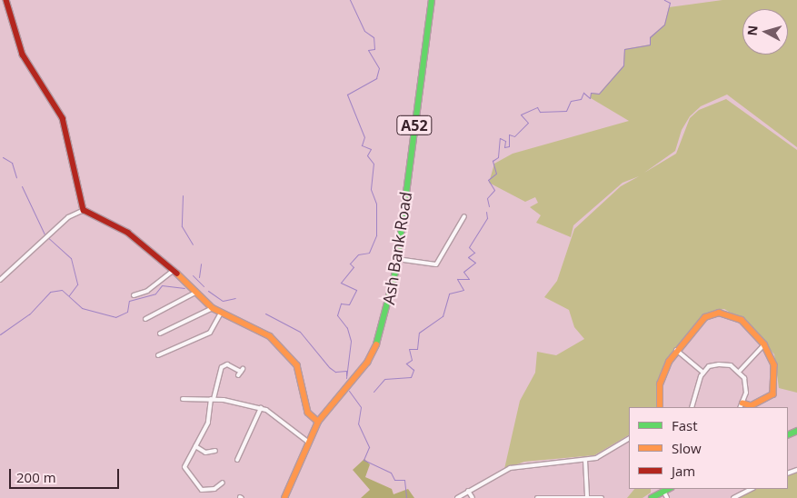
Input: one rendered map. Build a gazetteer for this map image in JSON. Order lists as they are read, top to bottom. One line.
{"streets":{"main road":["A52","Ash Bank Road"]},"legend":["Fast","Slow","Jam"],"scale_bar":"200 m","north":"left"}
